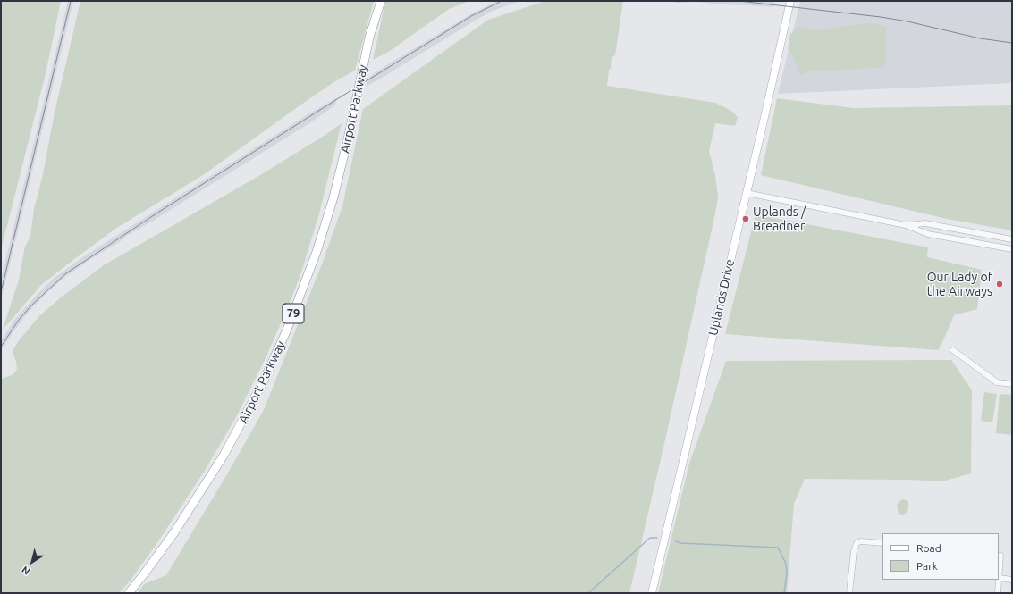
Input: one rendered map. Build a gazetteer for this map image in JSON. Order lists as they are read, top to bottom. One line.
{"streets":{"highway":["Airport Parkway","79"],"main road":["Uplands Drive"]},"places":["Uplands / Breadner","Our Lady of the Airways"],"legend":["Road","Park"],"north":"bottom left"}
